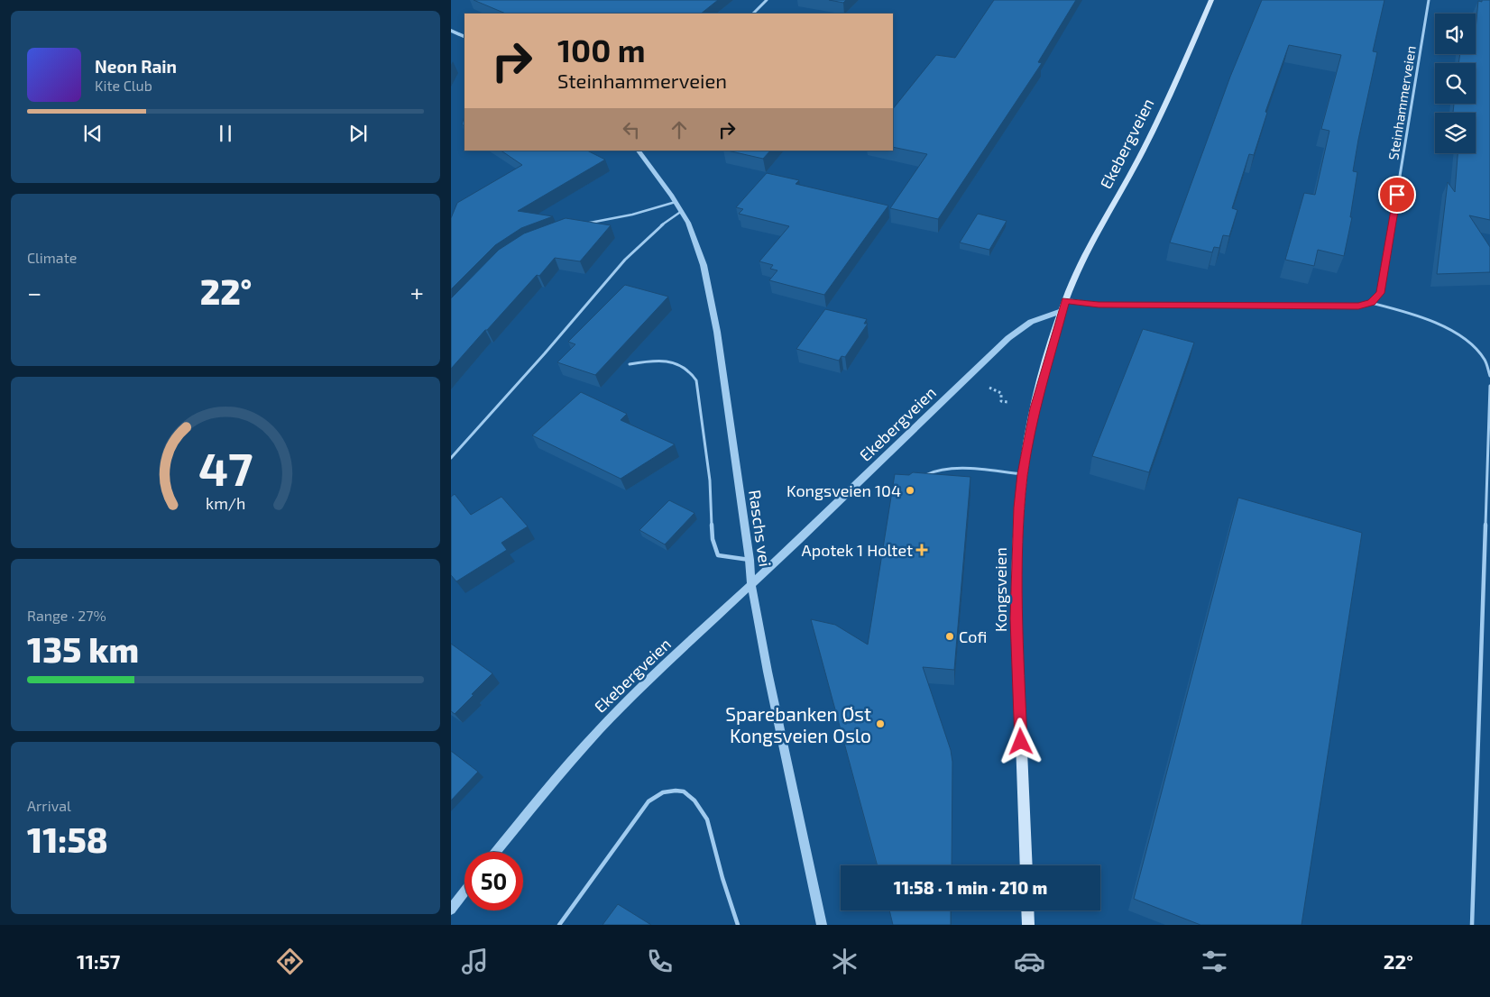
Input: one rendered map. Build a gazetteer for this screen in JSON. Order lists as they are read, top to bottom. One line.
{"streets":{"main road":["Ekebergveien","Kongsveien"],"street":["Steinhammerveien","Raschs vei"]},"crossings":[["Ekebergveien","Raschs vei"],["Ekebergveien","Kongsveien"]],"places":{"other":["Kongsveien 104","Cofi","Sparebanken Øst Kongsveien Oslo"],"health":["Apotek 1 Holtet"]},"page":{"turn":["100 m","Steinhammerveien"],"song":["Neon Rain","Kite Club"],"tile":["Climate",["Range · 27%","135 km"],["Arrival","11:58"]],"heat":["−","22°","+"],"limit":"50","trip":"11:58 · 1 min · 210 m","tabs":["11:57","22°"],"gauge":["47","km/h"]}}
